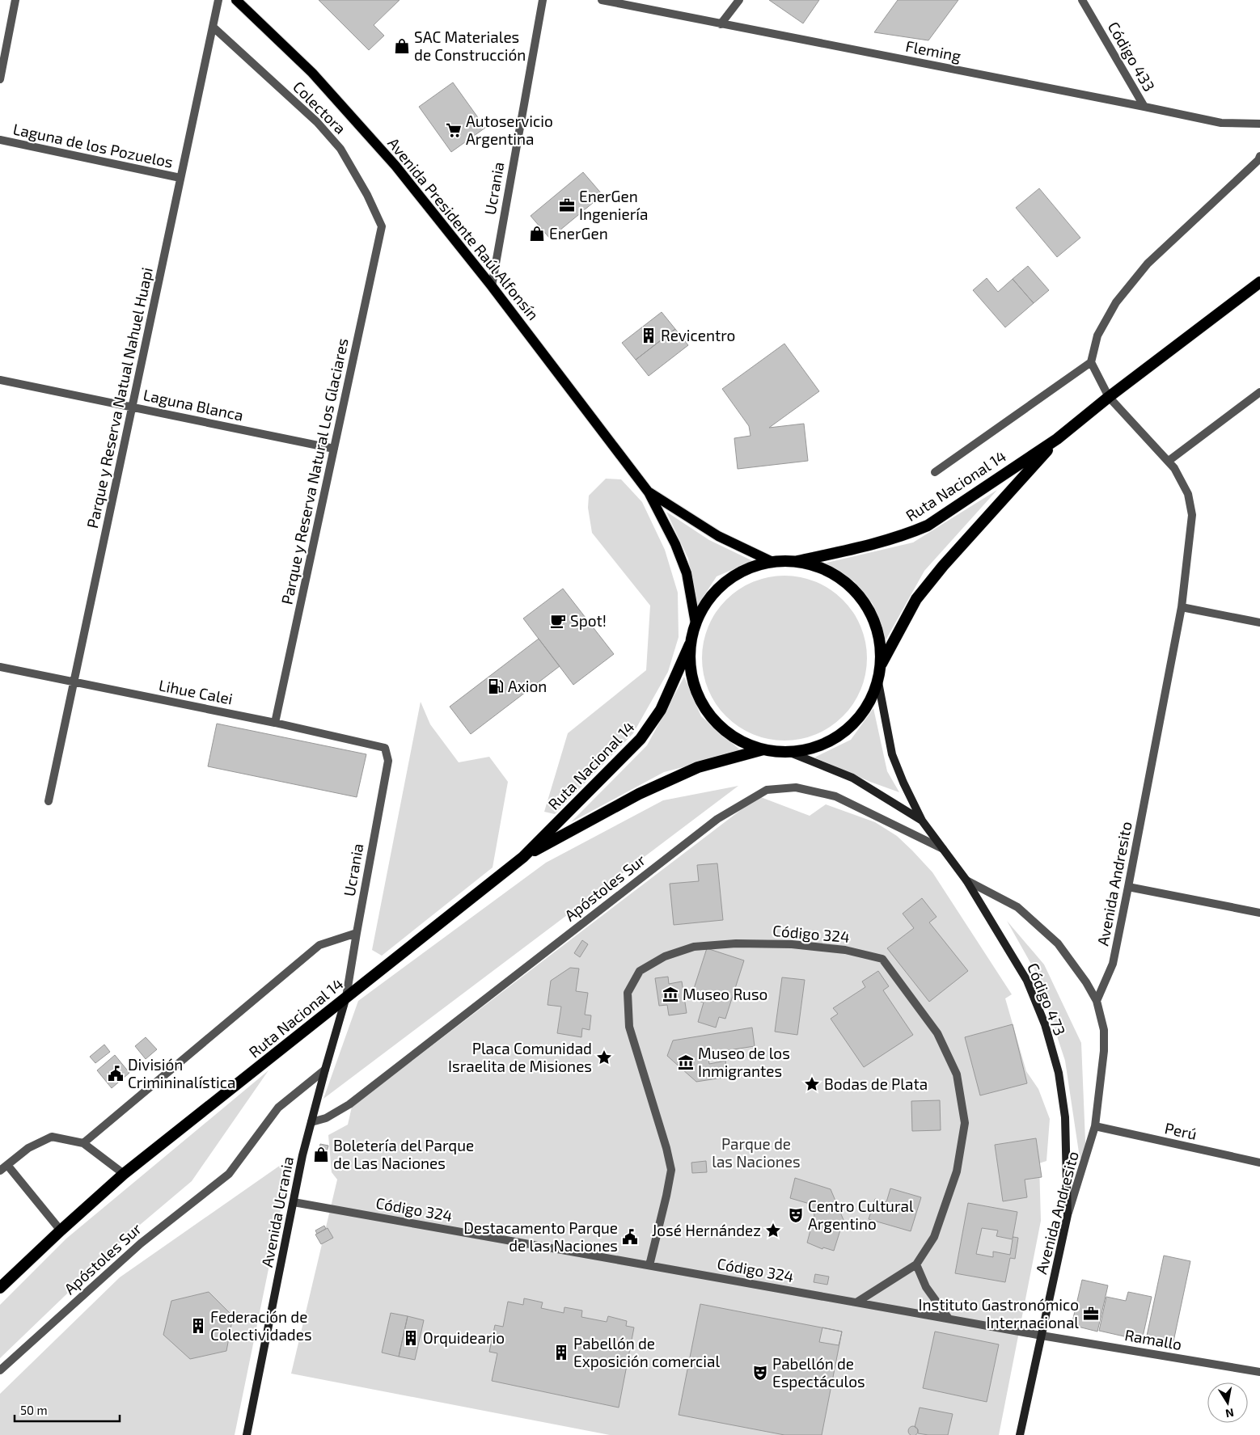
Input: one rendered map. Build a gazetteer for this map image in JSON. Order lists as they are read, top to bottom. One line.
{"streets":{"highway":["Ruta Nacional 14"],"main road":["Avenida Presidente Raúl Alfonsín","Avenida Andresito","Código 473","Avenida Ucrania"],"street":["Fleming","Código 433","Colectora","Laguna de los Pozuelos","Ucrania","Parque y Reserva Natual Nahuel Huapi","Laguna Blanca","Parque y Reserva Natural Los Glaciares","Lihue Calei","Apóstoles Sur","Código 324","Perú","Ramallo"]},"crossings":[["Fleming","Código 433"],["Colectora","Parque y Reserva Natual Nahuel Huapi"],["Colectora","Parque y Reserva Natural Los Glaciares"],["Laguna de los Pozuelos","Parque y Reserva Natual Nahuel Huapi"],["Ucrania","Avenida Presidente Raúl Alfonsín"],["Ucrania","Ruta Nacional 14"],["Ucrania","Lihue Calei"],["Ucrania","Avenida Ucrania"],["Parque y Reserva Natual Nahuel Huapi","Laguna Blanca"],["Parque y Reserva Natual Nahuel Huapi","Lihue Calei"],["Laguna Blanca","Parque y Reserva Natural Los Glaciares"],["Parque y Reserva Natural Los Glaciares","Lihue Calei"],["Ruta Nacional 14","Avenida Andresito"],["Ruta Nacional 14","Avenida Ucrania"],["Avenida Andresito","Código 324"],["Avenida Andresito","Código 473"],["Avenida Andresito","Perú"],["Avenida Andresito","Ramallo"],["Apóstoles Sur","Código 473"],["Apóstoles Sur","Avenida Ucrania"],["Código 324","Avenida Ucrania"],["Código 324","Ramallo"]],"parks":["Parque de las Naciones"],"places":{"shop":["SAC Materiales de Construcción","EnerGen","Boletería del Parque de Las Naciones"],"supermarket":["Autoservicio Argentina"],"office":["EnerGen Ingeniería","Instituto Gastronómico Internacional"],"building":["Revicentro","Federación de Colectividades","Orquideario","Pabellón de Exposición comercial"],"cafe":["Spot!"],"fuel station":["Axion"],"museum":["Museo Ruso","Museo de los Inmigrantes"],"place":["Placa Comunidad Israelita de Misiones","Bodas de Plata","José Hernández"],"public building":["División Crimininalística","Destacamento Parque de las Naciones"],"theatre":["Centro Cultural Argentino","Pabellón de Espectáculos"]},"scale_bar":"50 m","north":"bottom"}
